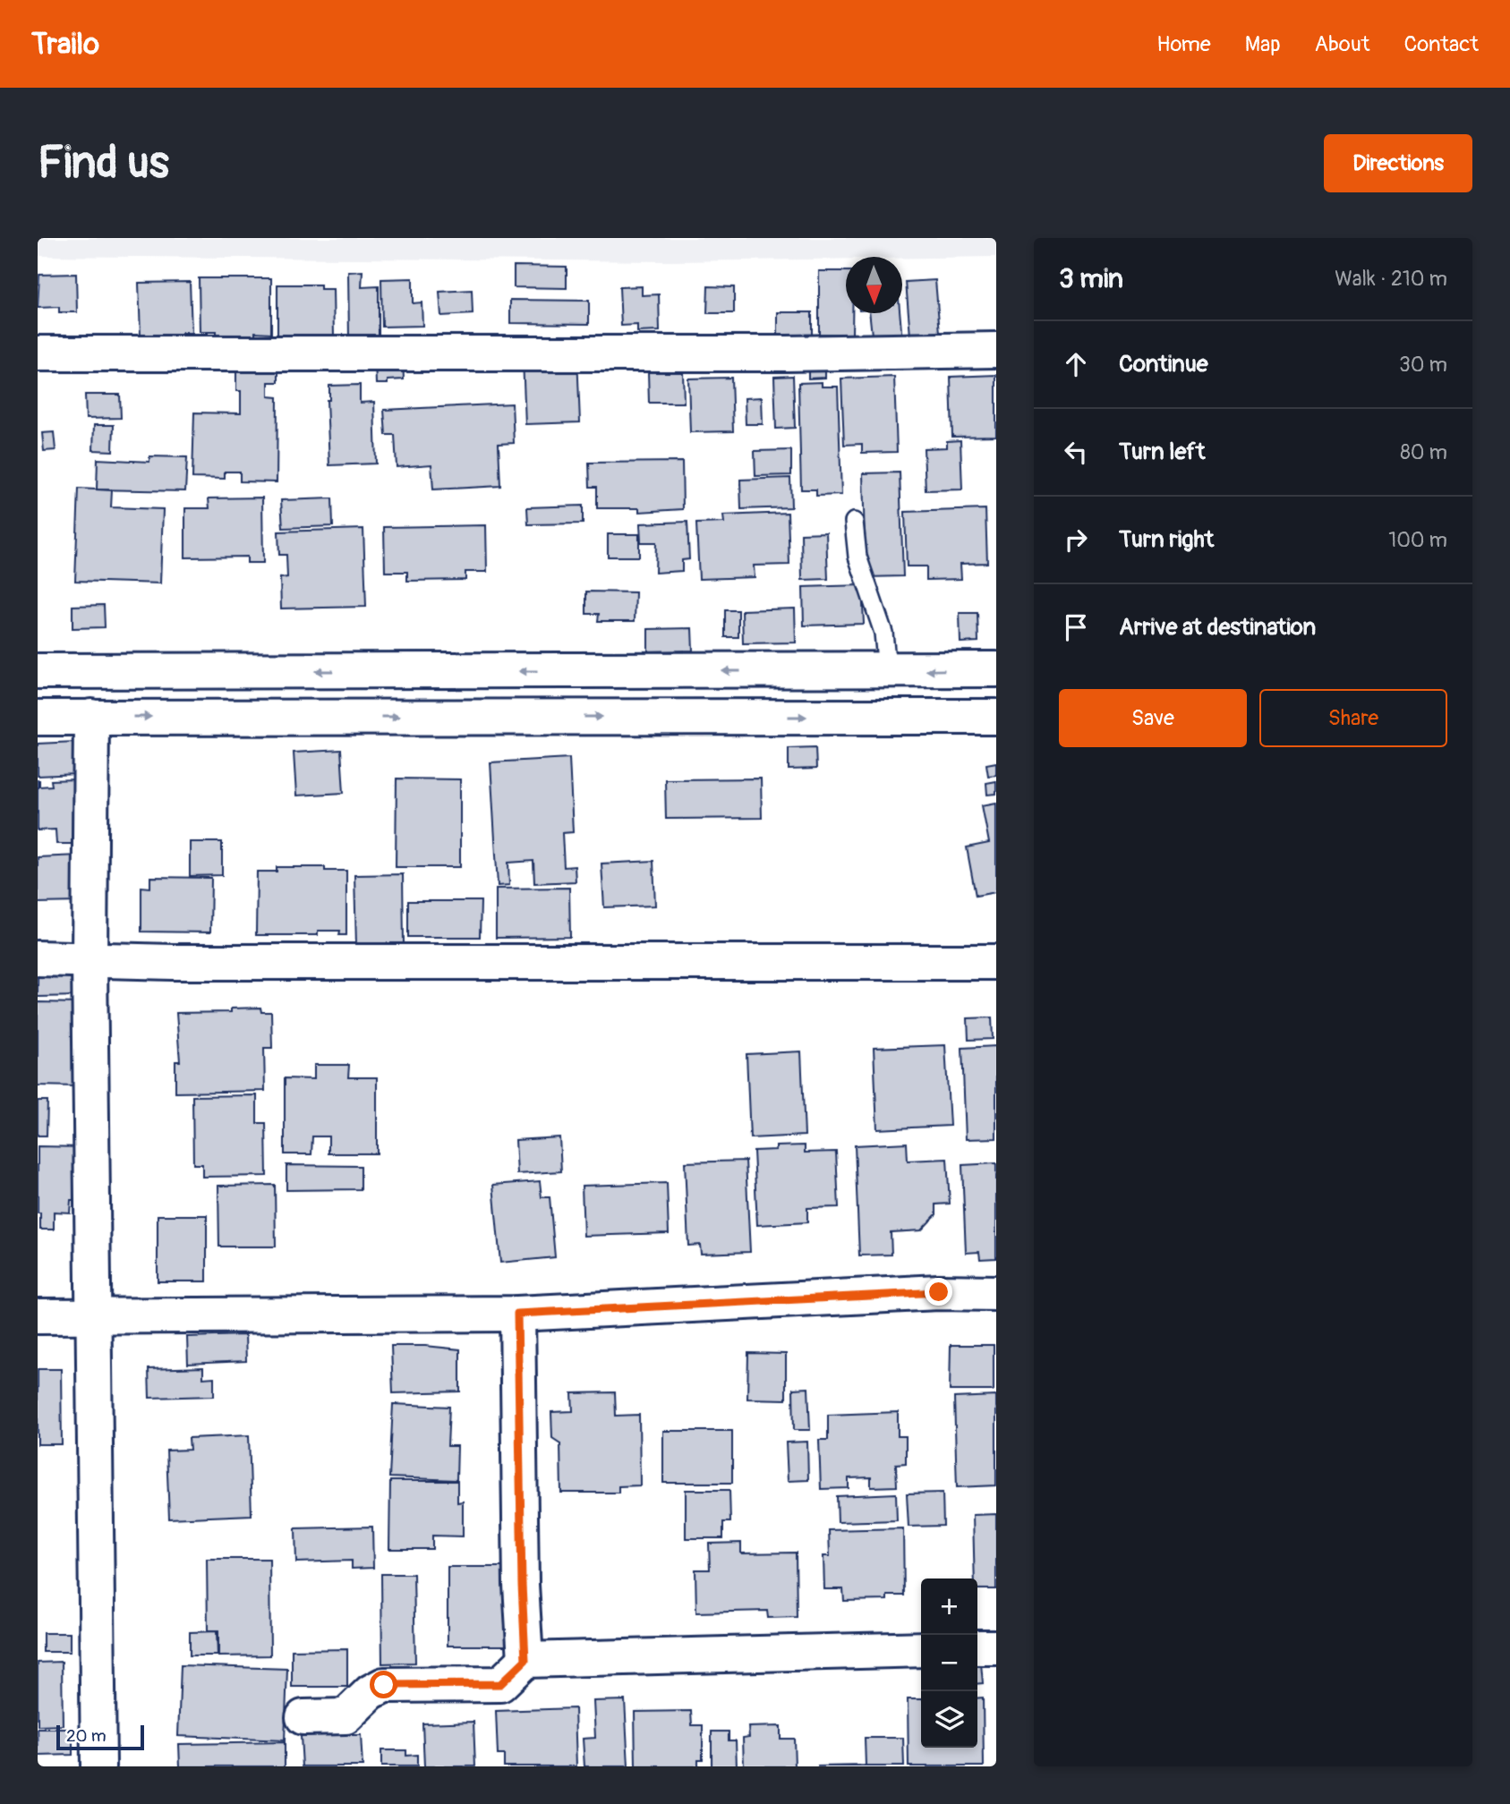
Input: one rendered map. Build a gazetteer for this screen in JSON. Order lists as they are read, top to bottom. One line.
{"scale_bar":"20 m","north":"bottom","page":{"header":"Trailo","nav":["Home","Map","About","Contact"],"buttons":["Directions",["Save","Share"]],"title":"Find us","heading":["3 min","Walk · 210 m"],"list":[["Continue","30 m"],["Turn left","80 m"],["Turn right","100 m"],"Arrive at destination"],"map_buttons":["+","−"],"scale":"20 m"}}
